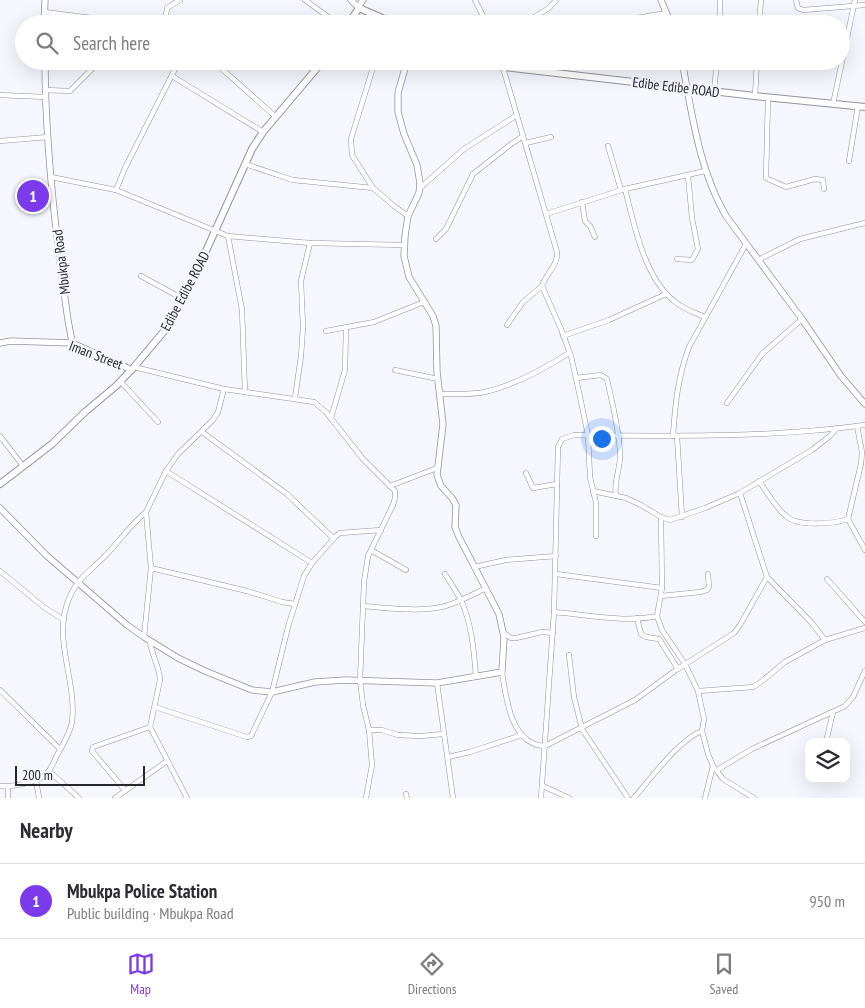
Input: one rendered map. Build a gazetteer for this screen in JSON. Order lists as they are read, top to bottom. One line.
{"streets":{"main road":["Edibe Edibe ROAD"],"street":["Mbukpa Road","Iman Street"]},"crossings":[["Edibe Edibe ROAD","Iman Street"],["Mbukpa Road","Iman Street"]],"scale_bar":"200 m","page":{"search":"Search here","pins":"1","scale":"200 m","heading":"Nearby","list":[{"mark":"1","name":"Mbukpa Police Station","note":"Public building · Mbukpa Road","value":"950 m"}],"nav":["Map","Directions","Saved"]}}
